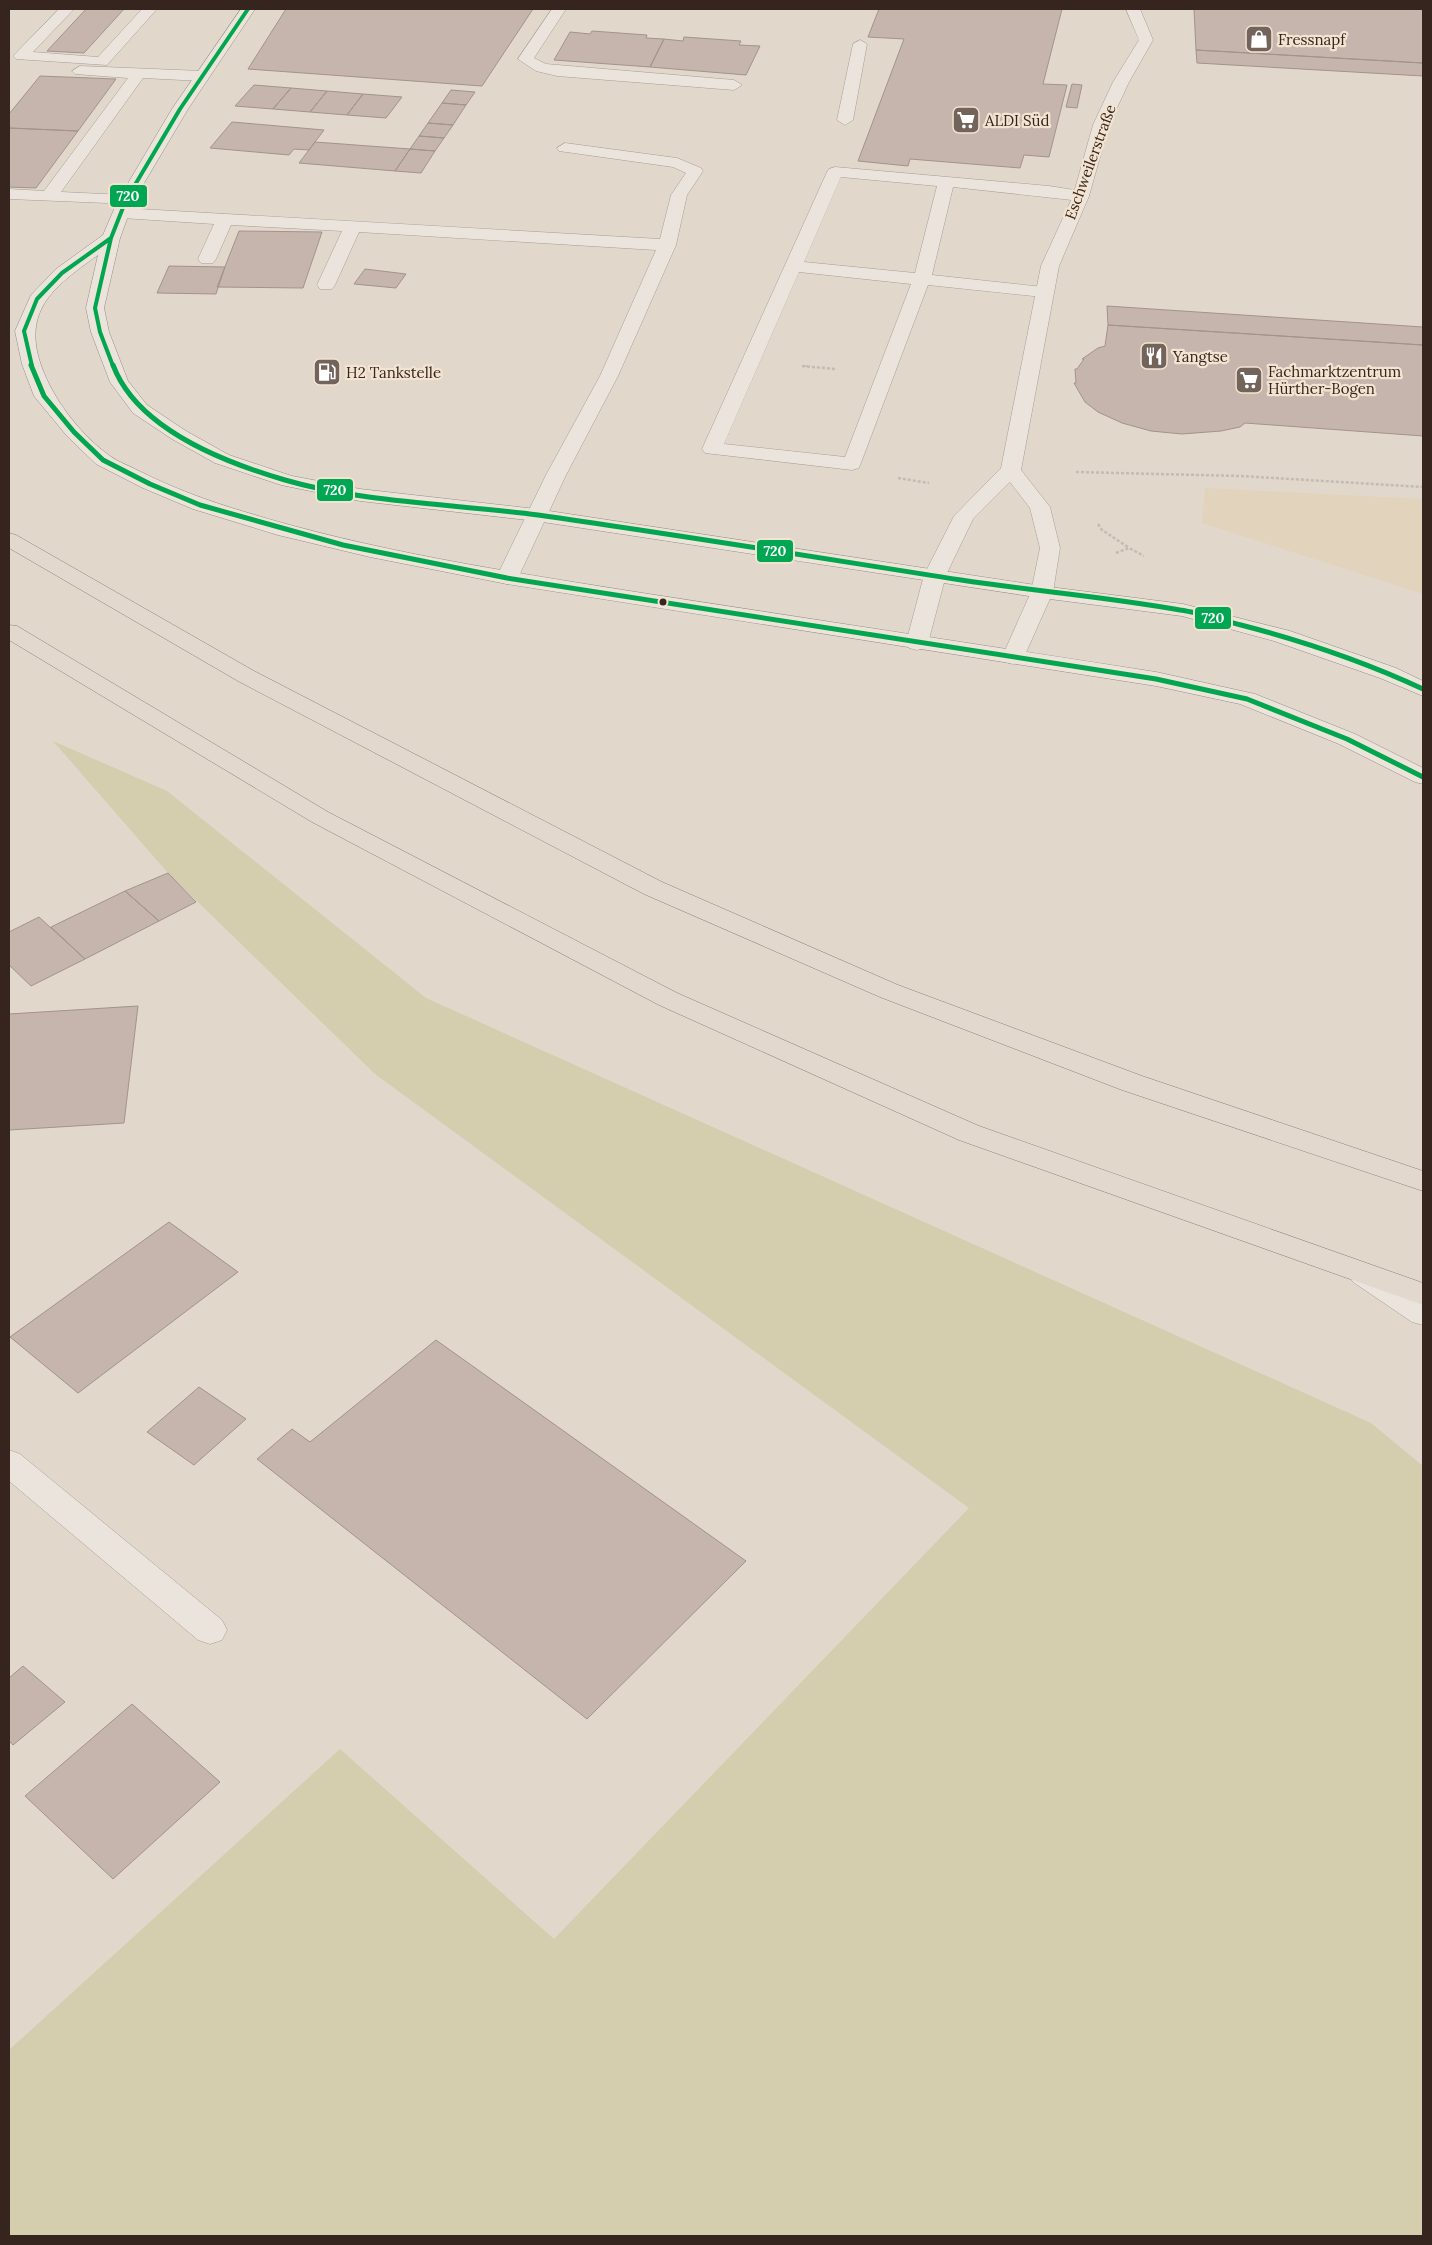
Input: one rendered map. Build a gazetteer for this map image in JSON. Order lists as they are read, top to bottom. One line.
{"streets":{"main road":["Eschweilerstraße"]},"places":{"shop":["Fressnapf"],"supermarket":["ALDI Süd","Fachmarktzentrum Hürther-Bogen"],"restaurant":["Yangtse"],"fuel station":["H2 Tankstelle"]},"lines":["transit line 720"]}
